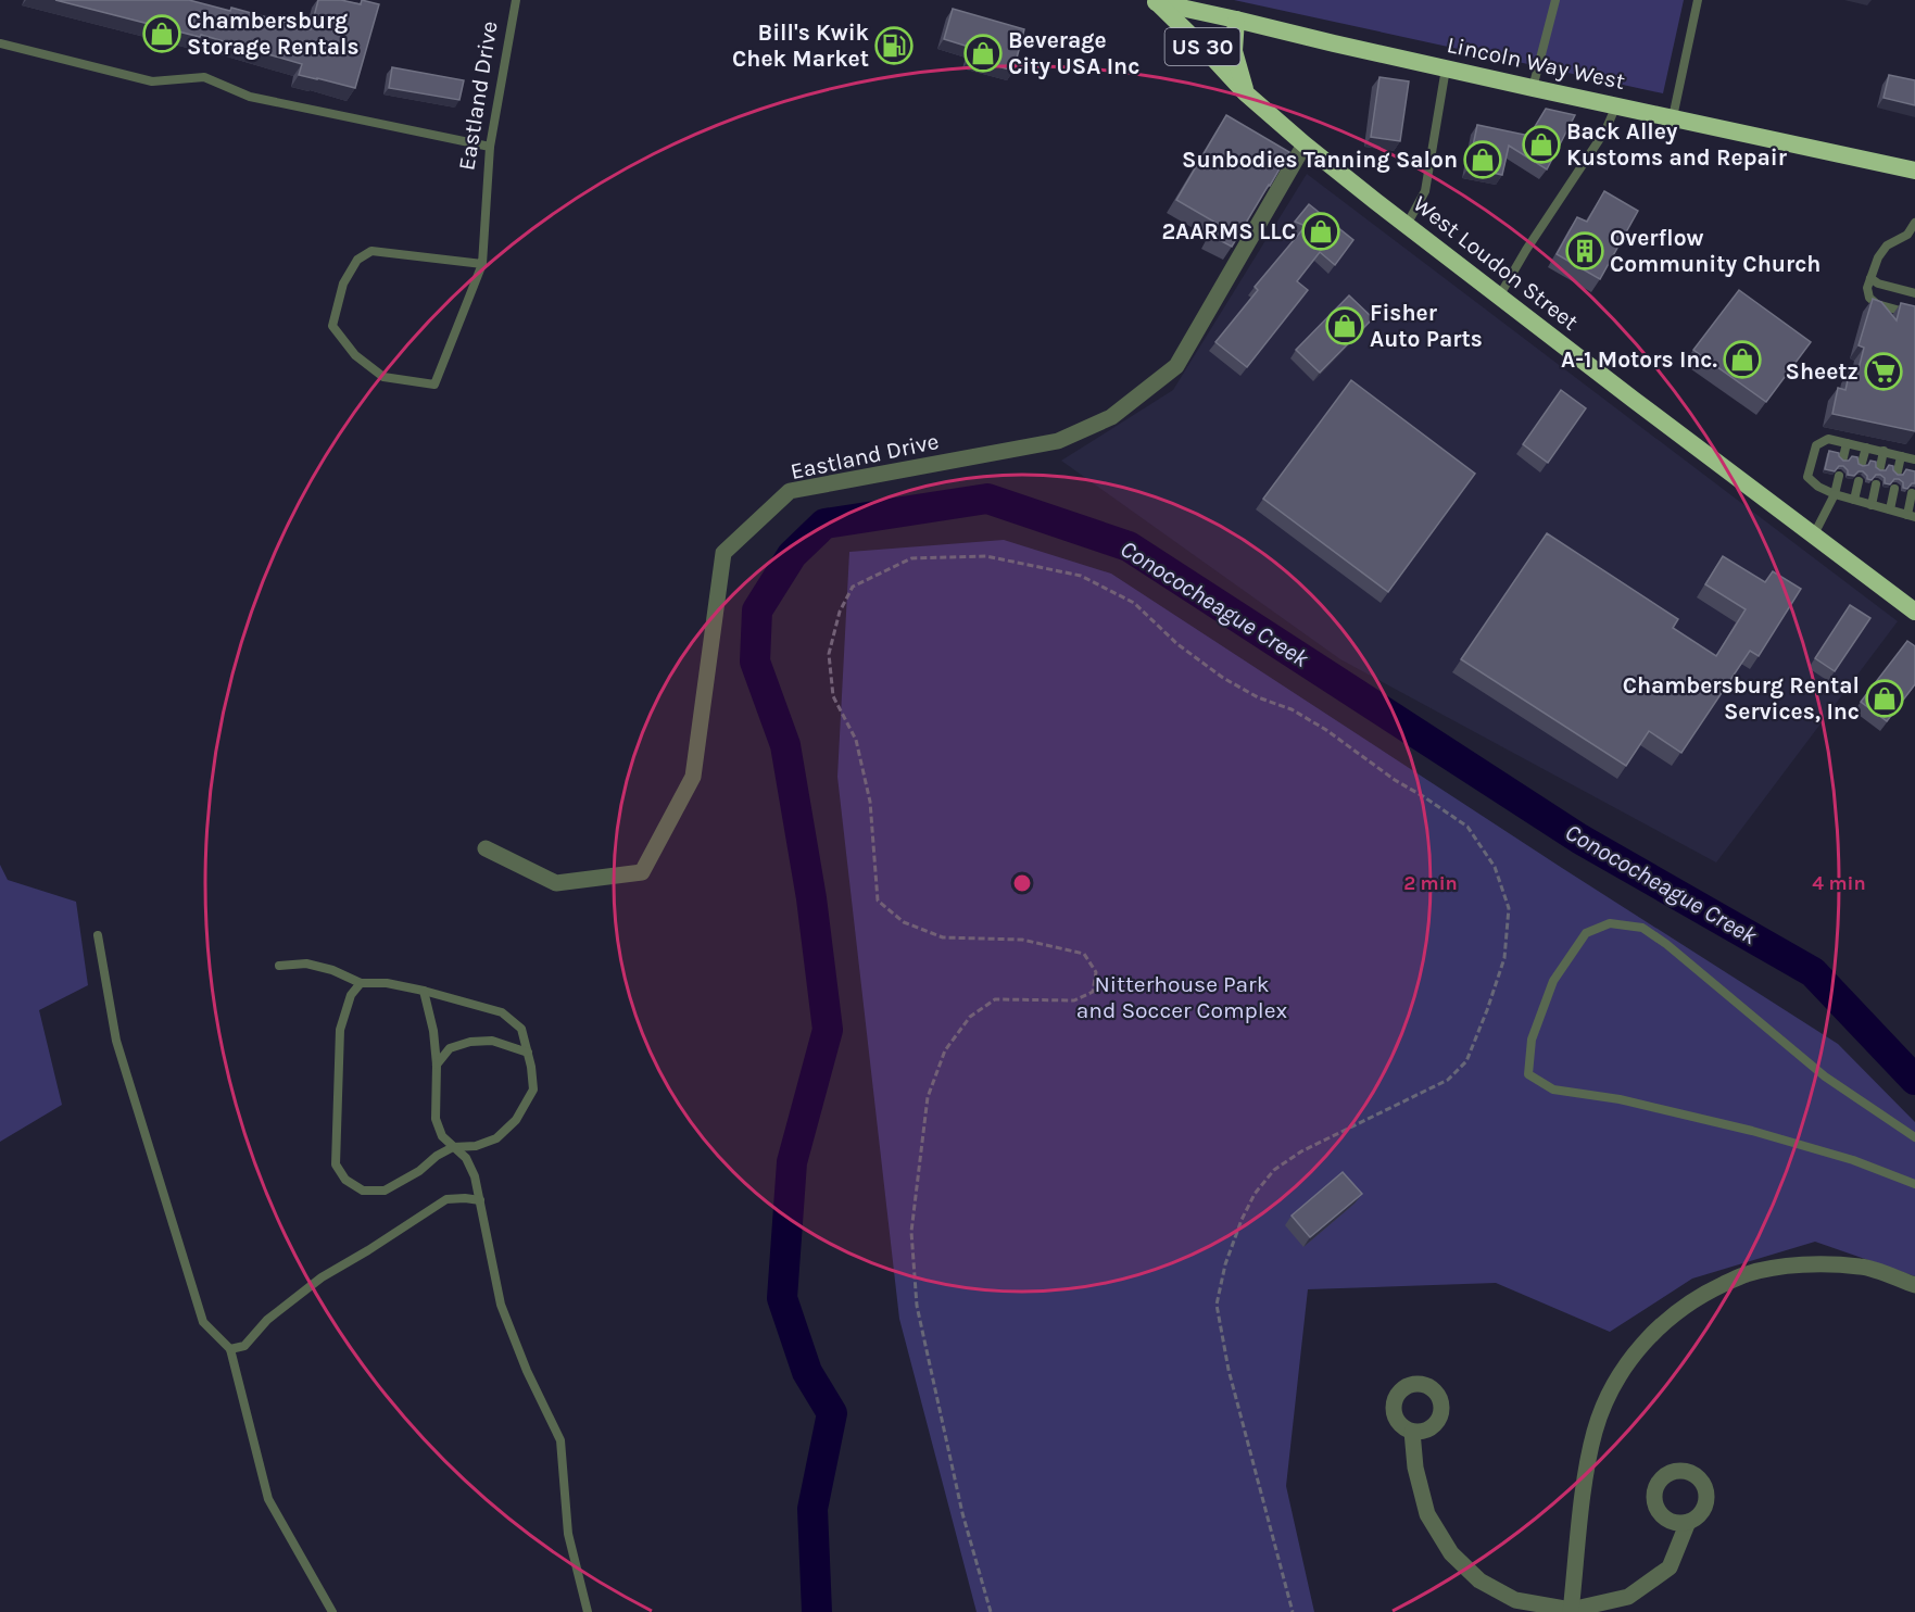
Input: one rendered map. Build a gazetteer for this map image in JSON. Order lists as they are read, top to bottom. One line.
{"streets":{"highway":["US 30","Lincoln Way West","West Loudon Street"],"street":["Eastland Drive"]},"crossings":[["Lincoln Way West","West Loudon Street"],["Eastland Drive","West Loudon Street"]],"water":["Conococheague Creek"],"parks":["Nitterhouse Park and Soccer Complex"],"places":{"shop":["Chambersburg Storage Rentals","Beverage City USA Inc","Back Alley Kustoms and Repair","Sunbodies Tanning Salon","2AARMS LLC","Fisher Auto Parts","A-1 Motors Inc.","Chambersburg Rental Services, Inc"],"fuel station":["Bill's Kwik Chek Market"],"building":["Overflow Community Church"],"supermarket":["Sheetz"]},"rings":["2 min","4 min"]}
